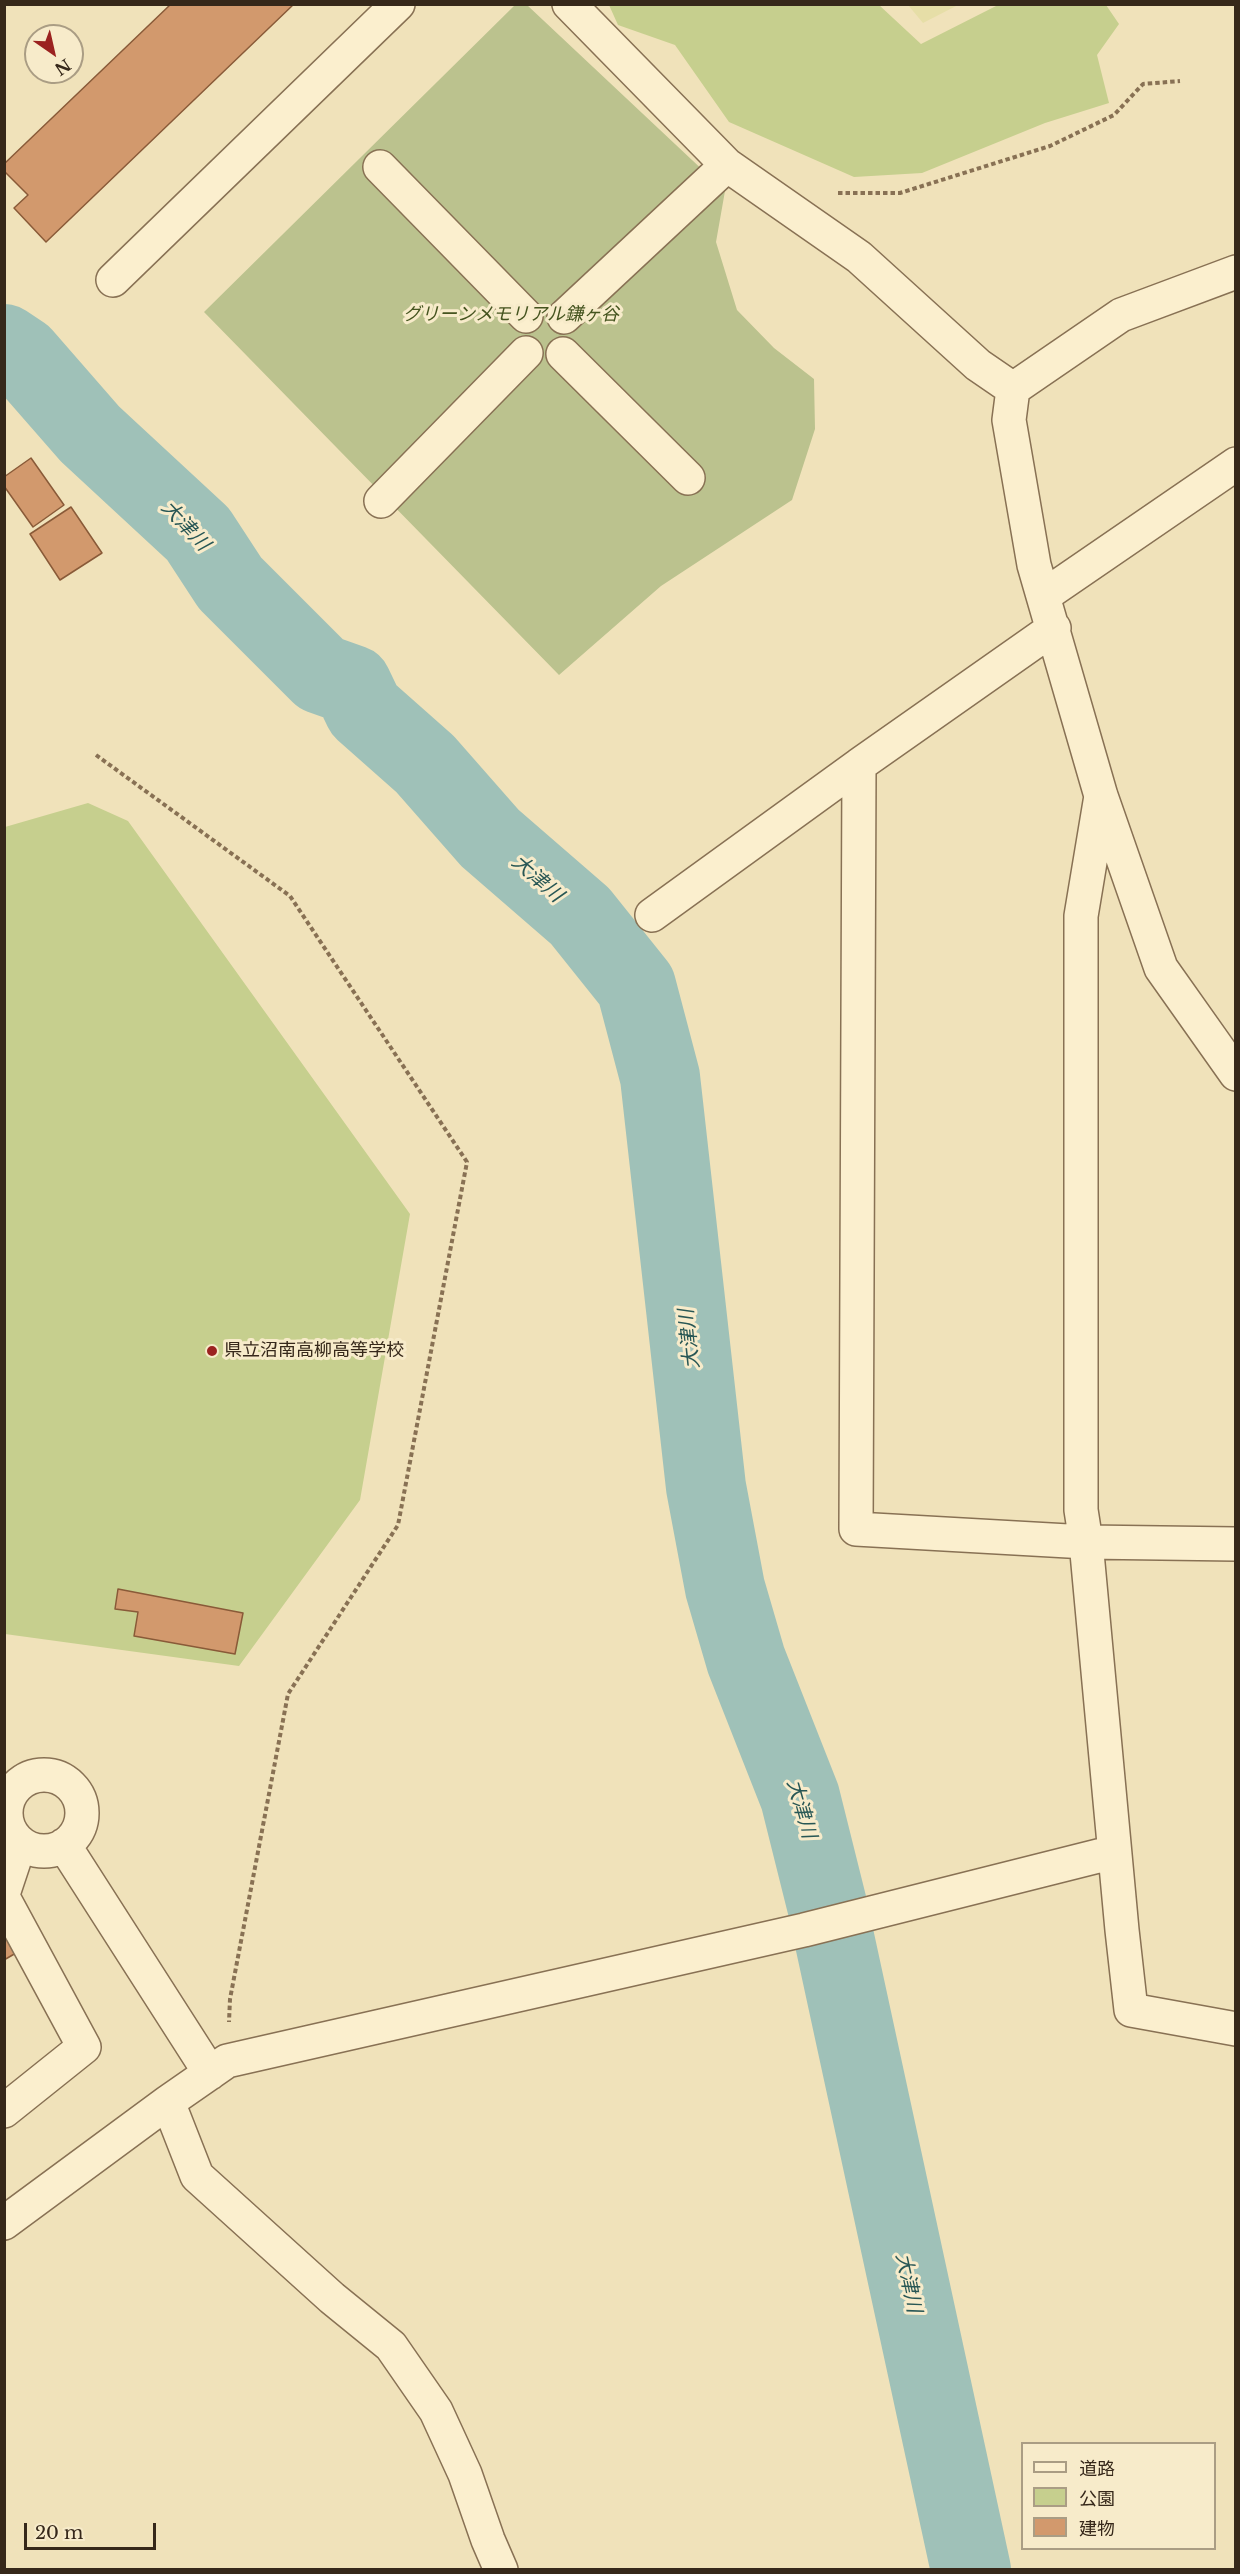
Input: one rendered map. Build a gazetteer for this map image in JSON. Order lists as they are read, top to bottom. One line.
{"water":["大津川"],"parks":["グリーンメモリアル鎌ヶ谷"],"places":["県立沼南高柳高等学校"],"legend":["道路","公園","建物"],"scale_bar":"20 m","north":"bottom right"}
